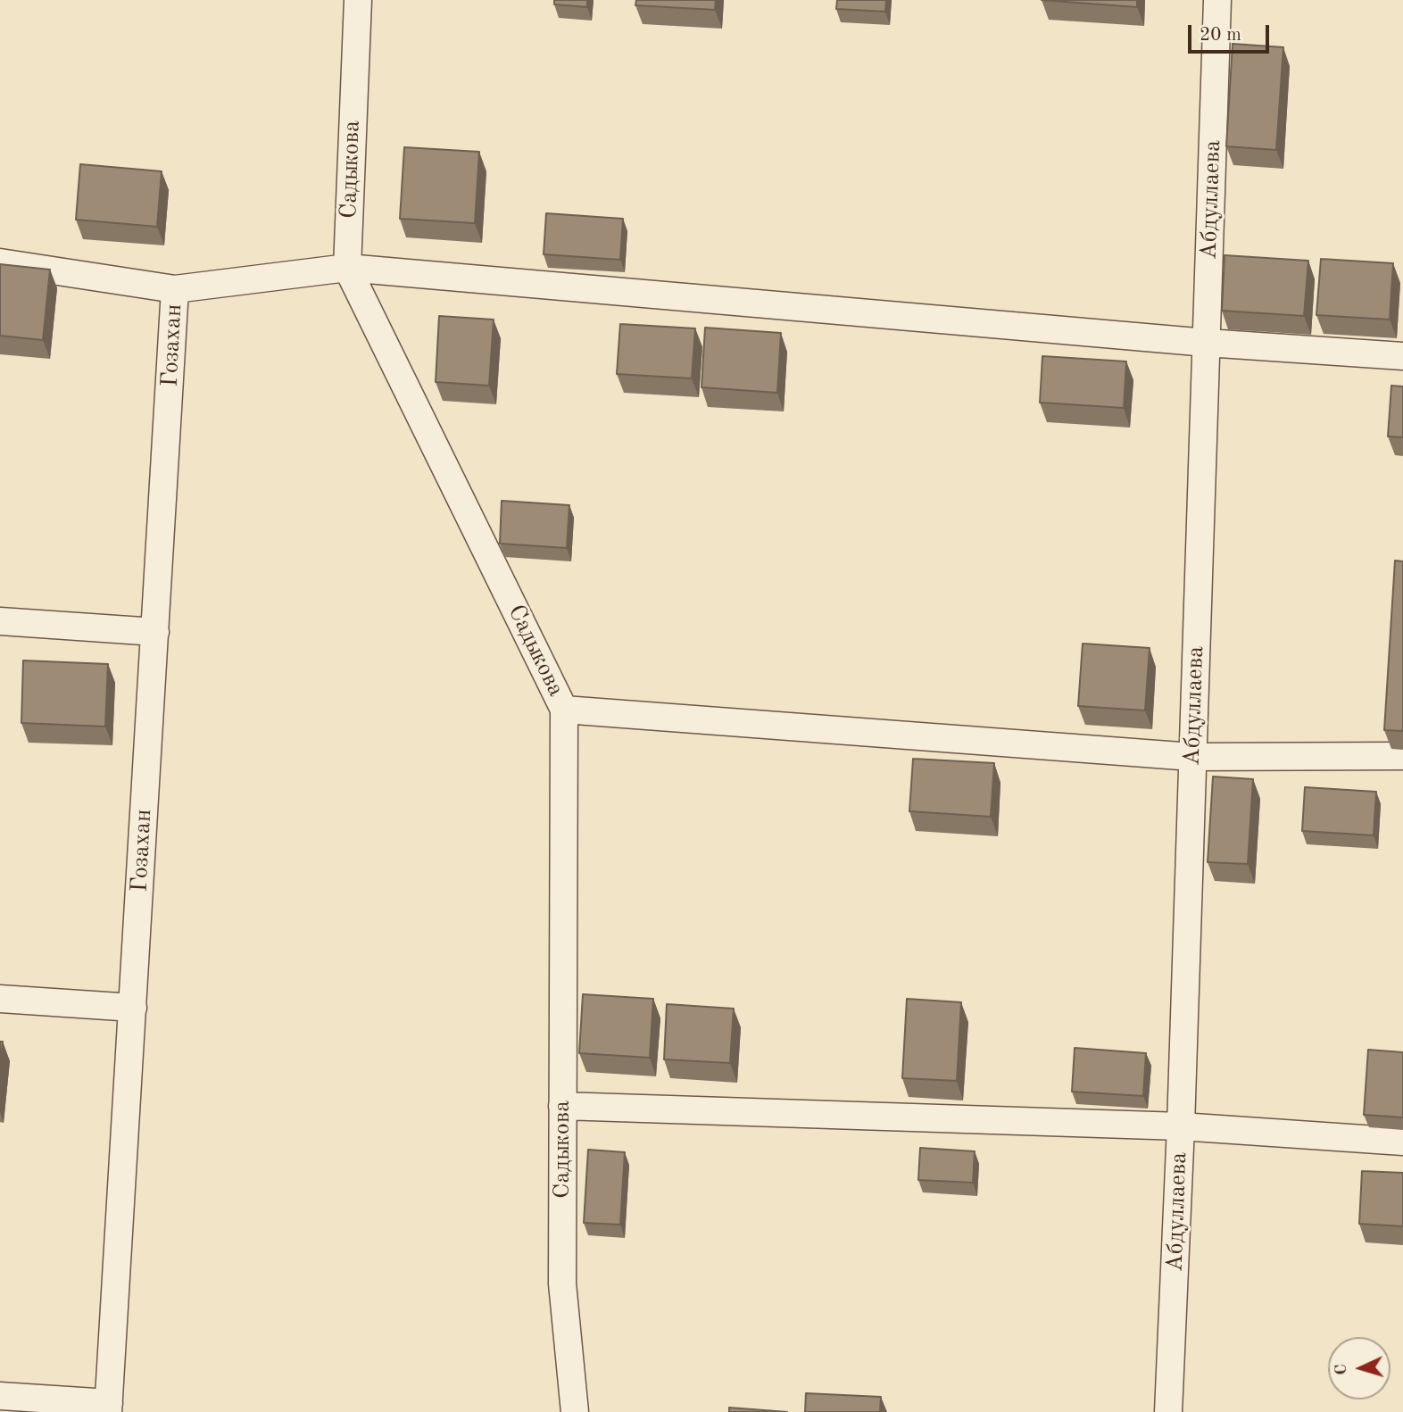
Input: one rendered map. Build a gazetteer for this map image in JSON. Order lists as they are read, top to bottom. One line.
{"streets":{"street":["Садыкова","Абдуллаева","Гозахан"]},"scale_bar":"20 m","north":"left"}
